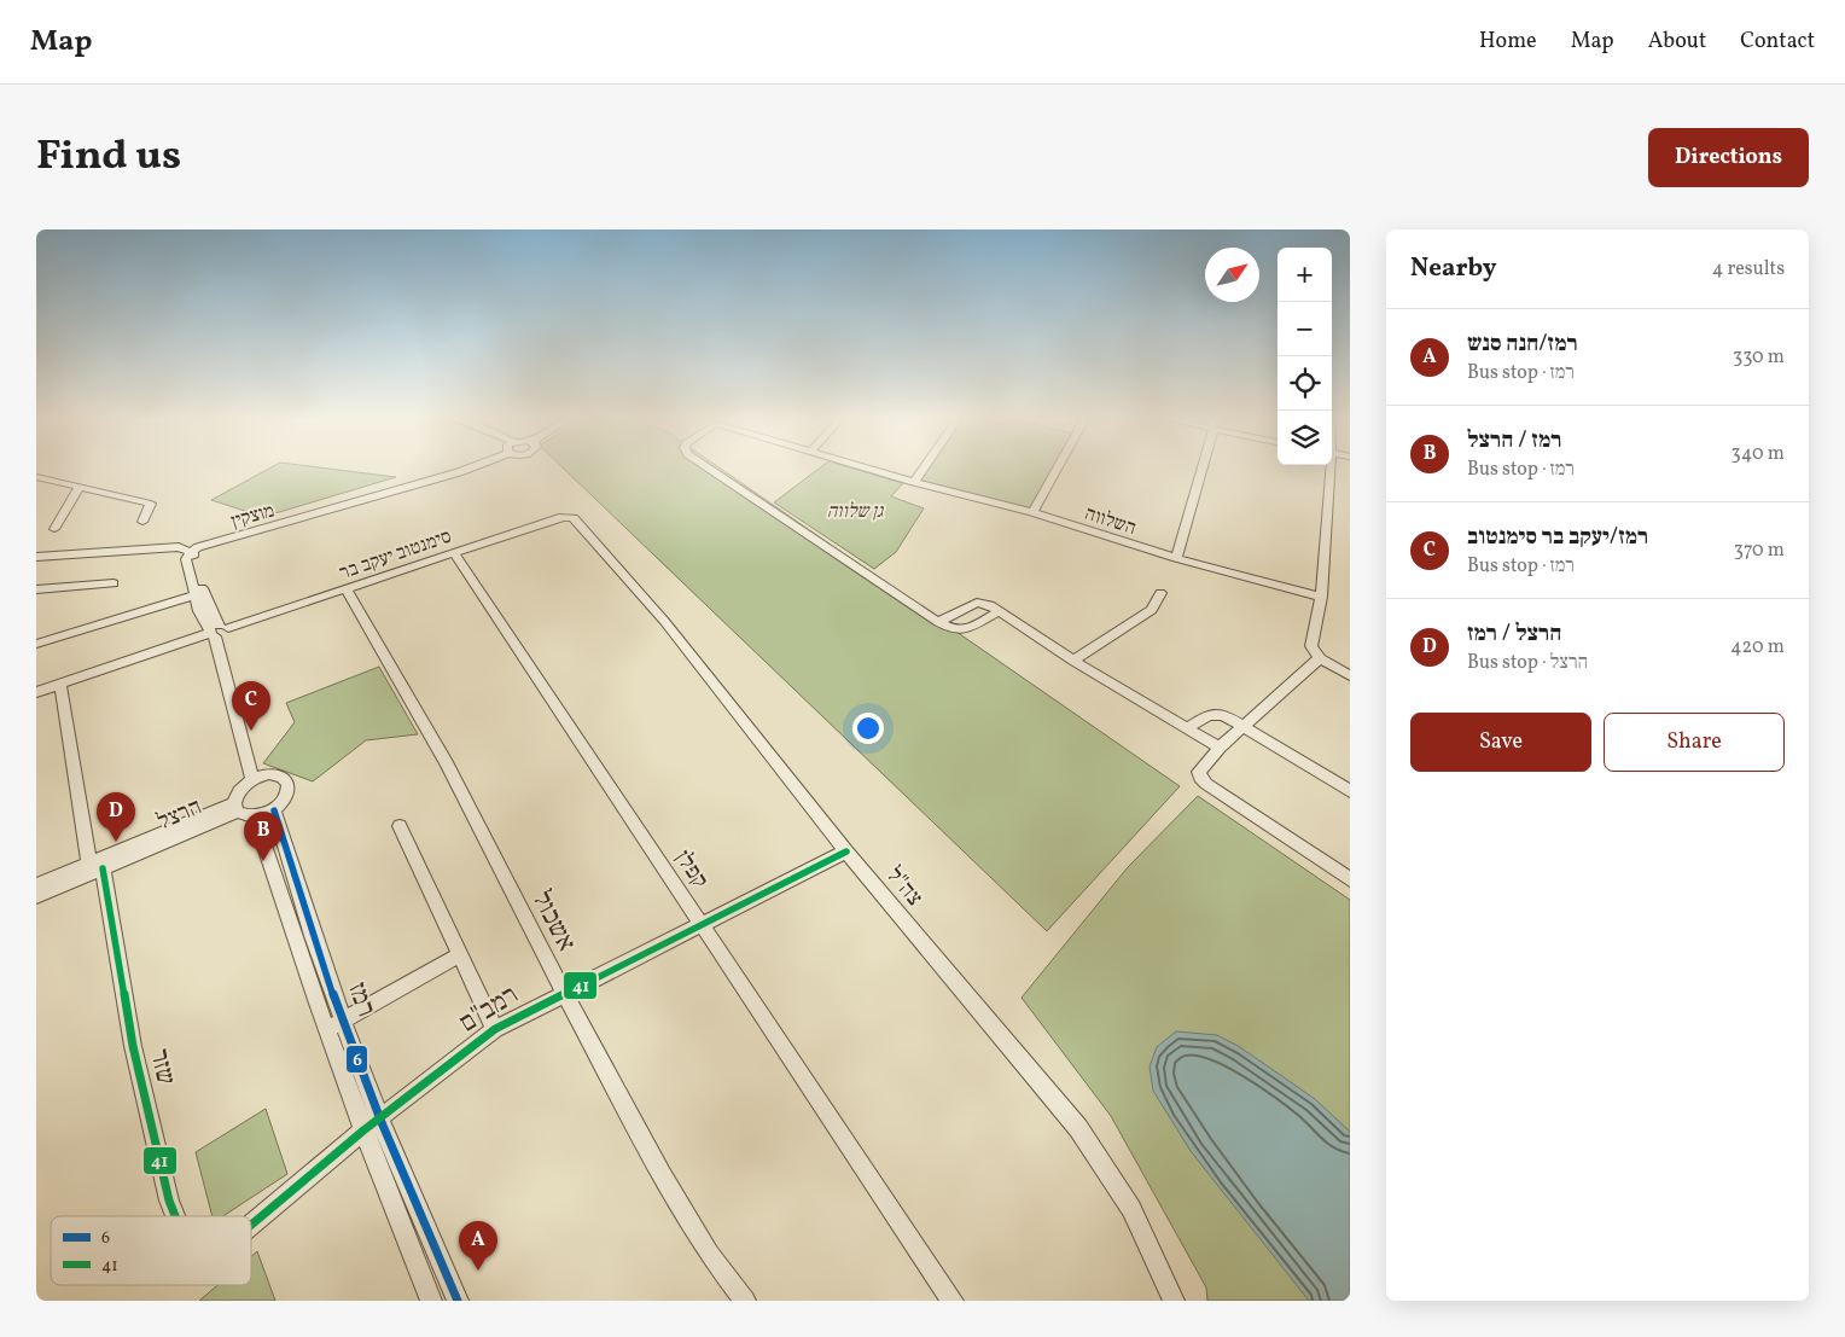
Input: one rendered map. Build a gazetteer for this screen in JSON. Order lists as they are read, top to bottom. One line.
{"streets":{"street":["מוצקין","השלווה","סימנטוב יעקב בר","הרצל","קפלן","צה\"ל","אשכול","רמז","רמב\"ם","שזר"]},"crossings":[["סימנטוב יעקב בר","קפלן"],["סימנטוב יעקב בר","צה\"ל"],["סימנטוב יעקב בר","אשכול"],["סימנטוב יעקב בר","שזר"],["הרצל","רמז"],["הרצל","שזר"],["קפלן","רמב\"ם"],["צה\"ל","רמב\"ם"],["אשכול","רמב\"ם"],["רמז","רמב\"ם"]],"parks":["גן שלווה"],"lines":["transit line 6","transit line 41"],"legend":["6","41"],"north":"top right","page":{"header":"Map","nav":["Home","Map","About","Contact"],"title":"Find us","buttons":["Directions",["Save","Share"]],"heading":["Nearby","4 results"],"map_buttons":["+","−"],"list":[{"mark":"A","name":"רמז/חנה סנש","note":"Bus stop · רמז","value":"330 m"},{"mark":"B","name":"רמז / הרצל","note":"Bus stop · רמז","value":"340 m"},{"mark":"C","name":"רמז/יעקב בר סימנטוב","note":"Bus stop · רמז","value":"370 m"},{"mark":"D","name":"הרצל / רמז","note":"Bus stop · הרצל","value":"420 m"}],"pins":["C","D","B","A"]}}
